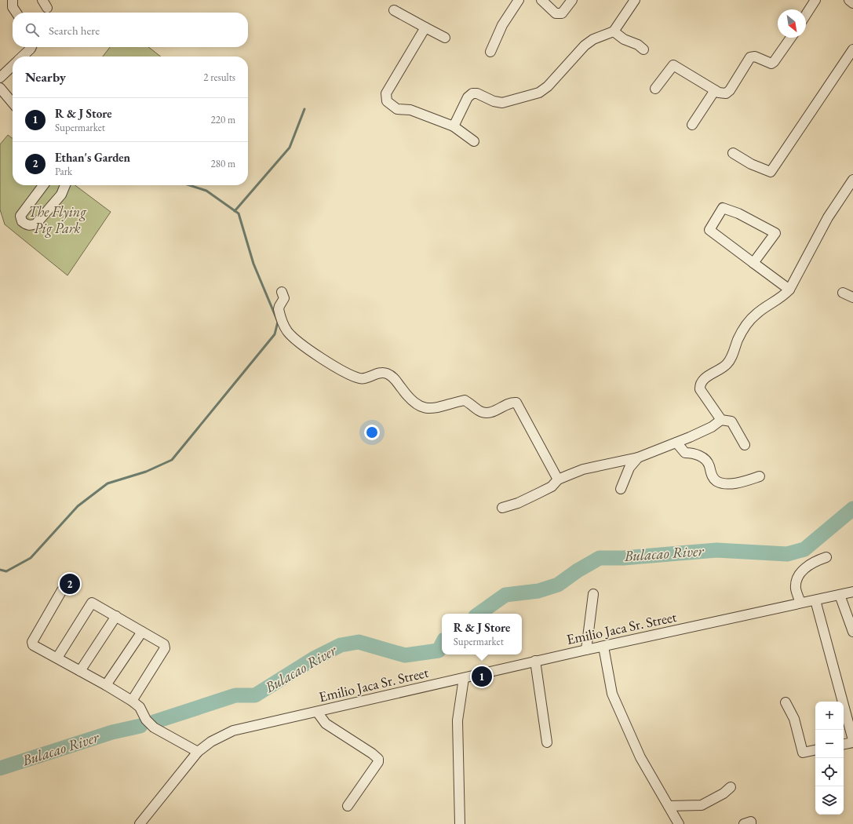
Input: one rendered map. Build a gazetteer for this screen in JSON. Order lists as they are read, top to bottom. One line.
{"streets":{"street":["Emilio Jaca Sr. Street"]},"water":["Bulacao River"],"parks":["The Flying Pig Park"],"north":"bottom right","page":{"search":"Search here","heading":["Nearby","2 results"],"list":[{"mark":"1","name":"R & J Store","note":"Supermarket","value":"220 m"},{"mark":"2","name":"Ethan's Garden","note":"Park","value":"280 m"}],"pins":["2","1"],"popup":["R & J Store","Supermarket"],"map_buttons":["+","−"]}}
